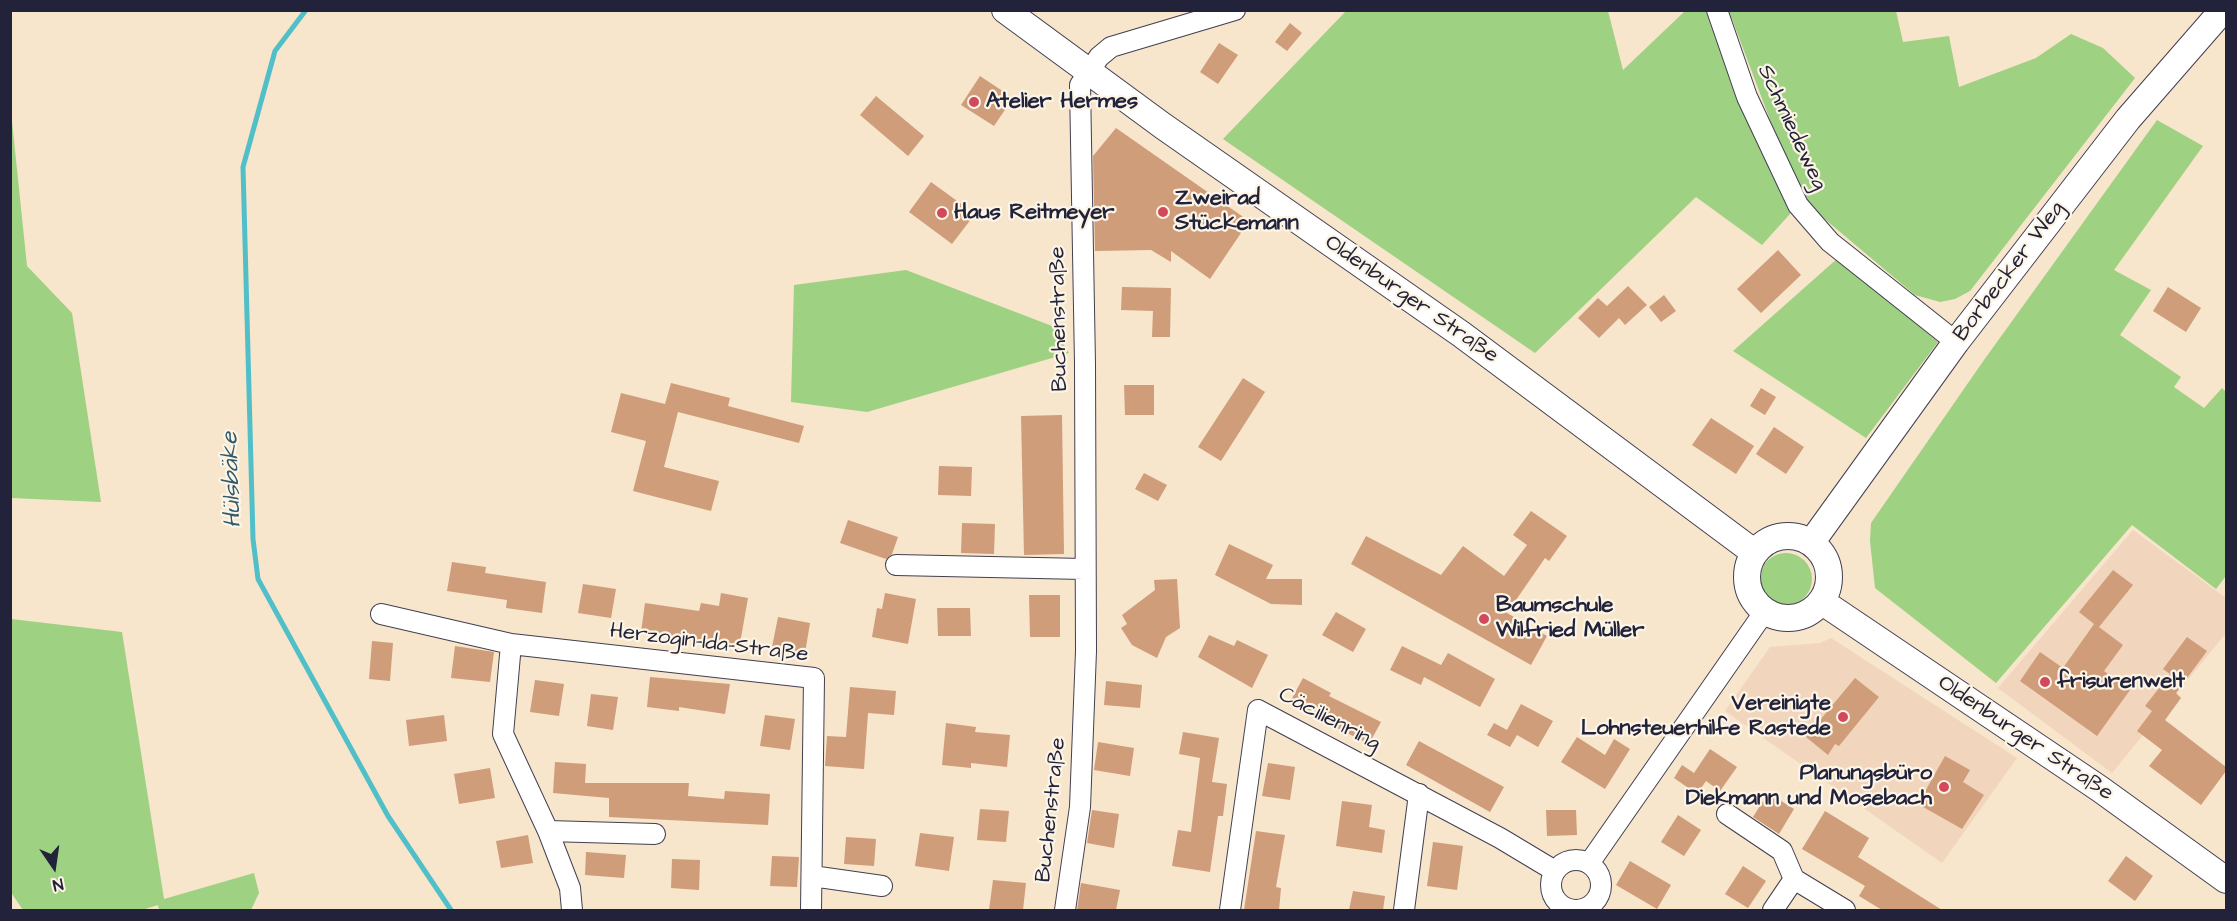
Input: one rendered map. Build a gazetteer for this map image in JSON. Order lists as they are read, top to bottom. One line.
{"streets":{"street":["Schmiedeweg","Borbecker Weg","Oldenburger Straße","Buchenstraße","Herzogin-Ida-Straße","Cäcilienring"]},"crossings":[["Schmiedeweg","Borbecker Weg"],["Borbecker Weg","Oldenburger Straße"],["Oldenburger Straße","Buchenstraße"]],"water":["Hülsbäke"],"places":["Atelier Hermes","Zweirad Stückemann","Haus Reitmeyer","Baumschule Wilfried Müller","frisurenwelt","Vereinigte Lohnsteuerhilfe Rastede","Planungsbüro Diekmann und Mosebach"],"north":"bottom"}
